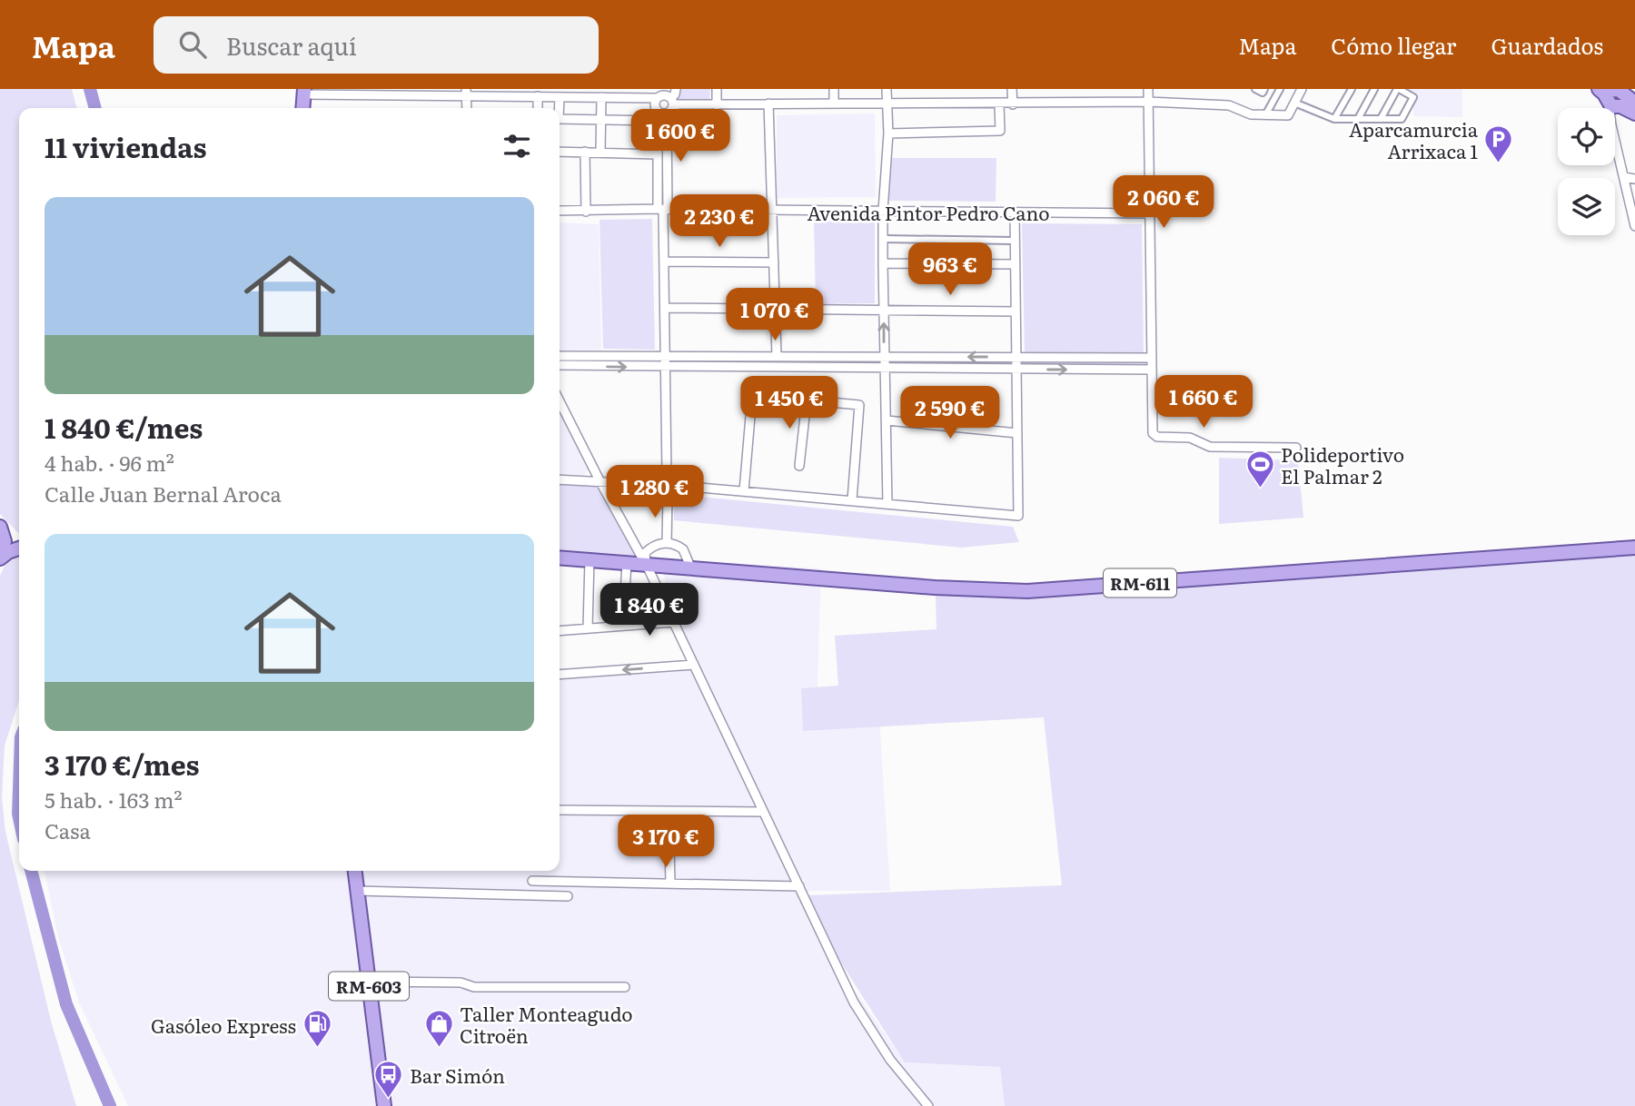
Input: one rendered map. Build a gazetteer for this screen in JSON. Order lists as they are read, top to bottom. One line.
{"streets":{"main road":["RM-611","RM-603"],"street":["Avenida Pintor Pedro Cano"]},"places":{"parking":["Aparcamurcia Arrixaca 1"],"sports":["Polideportivo El Palmar 2"],"shop":["Taller Monteagudo Citroën"],"fuel station":["Gasóleo Express"],"bus stop":["Bar Simón"]},"page":{"header":"Mapa","search":"Buscar aquí","nav":["Mapa","Cómo llegar","Guardados"],"heading":"11 viviendas","price":["1 600 €","2 060 €","2 230 €","963 €","1 070 €","1 660 €","1 450 €","2 590 €","1 280 €","1 840 €","3 170 €"],"list":[{"name":"1 840 €/mes","note":"4 hab. · 96 m² · Calle Juan Bernal Aroca"},{"name":"3 170 €/mes","note":"5 hab. · 163 m² · Casa"}]}}
